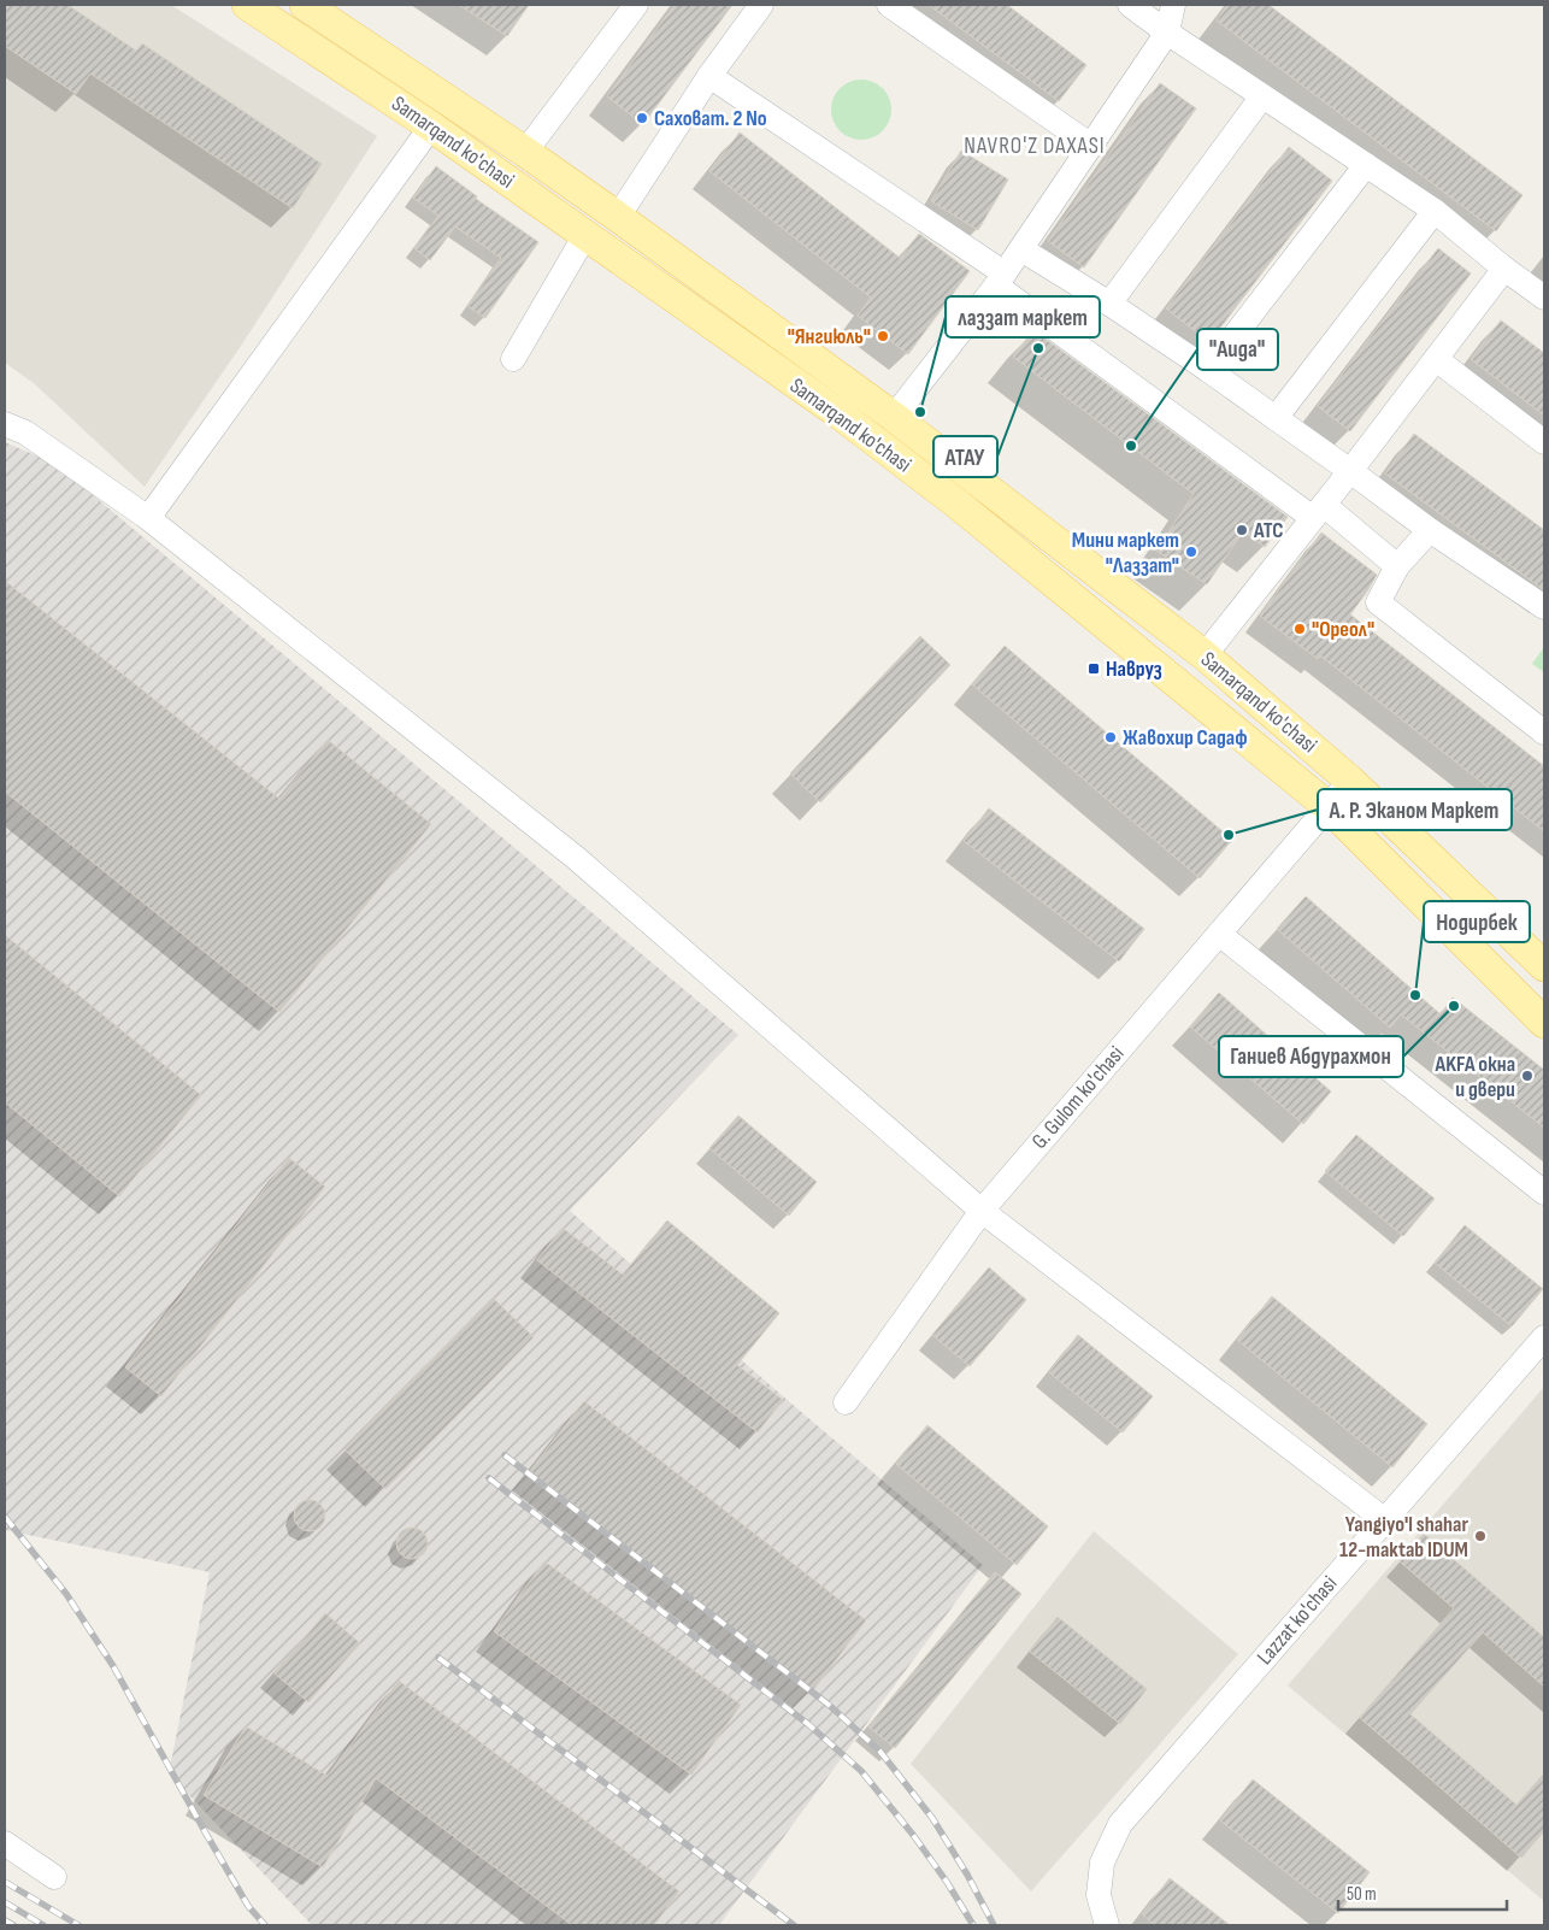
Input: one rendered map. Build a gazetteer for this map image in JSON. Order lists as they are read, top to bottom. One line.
{"streets":{"main road":["Samarqand ko'chasi"],"street":["G. Gulom ko'chasi","Lazzat ko'chasi"]},"crossings":[["Samarqand ko'chasi","G. Gulom ko'chasi"]],"districts":["NAVRO'Z DAXASI"],"places":{"other":["Саховат. 2 No","\"Янгиюль\"","АТАУ","лаззат маркет","\"Аида\"","АТС","Мини маркет \"Лаззат\"","\"Ореол\"","Жавохир Садаф","А. Р. Эканом Маркет","Нодирбек","Ганиев Абдурахмон","AKFA окна и двери","Yangiyo'l shahar 12-maktab IDUM"],"transit":["Навруз"]},"scale_bar":"50 m"}
